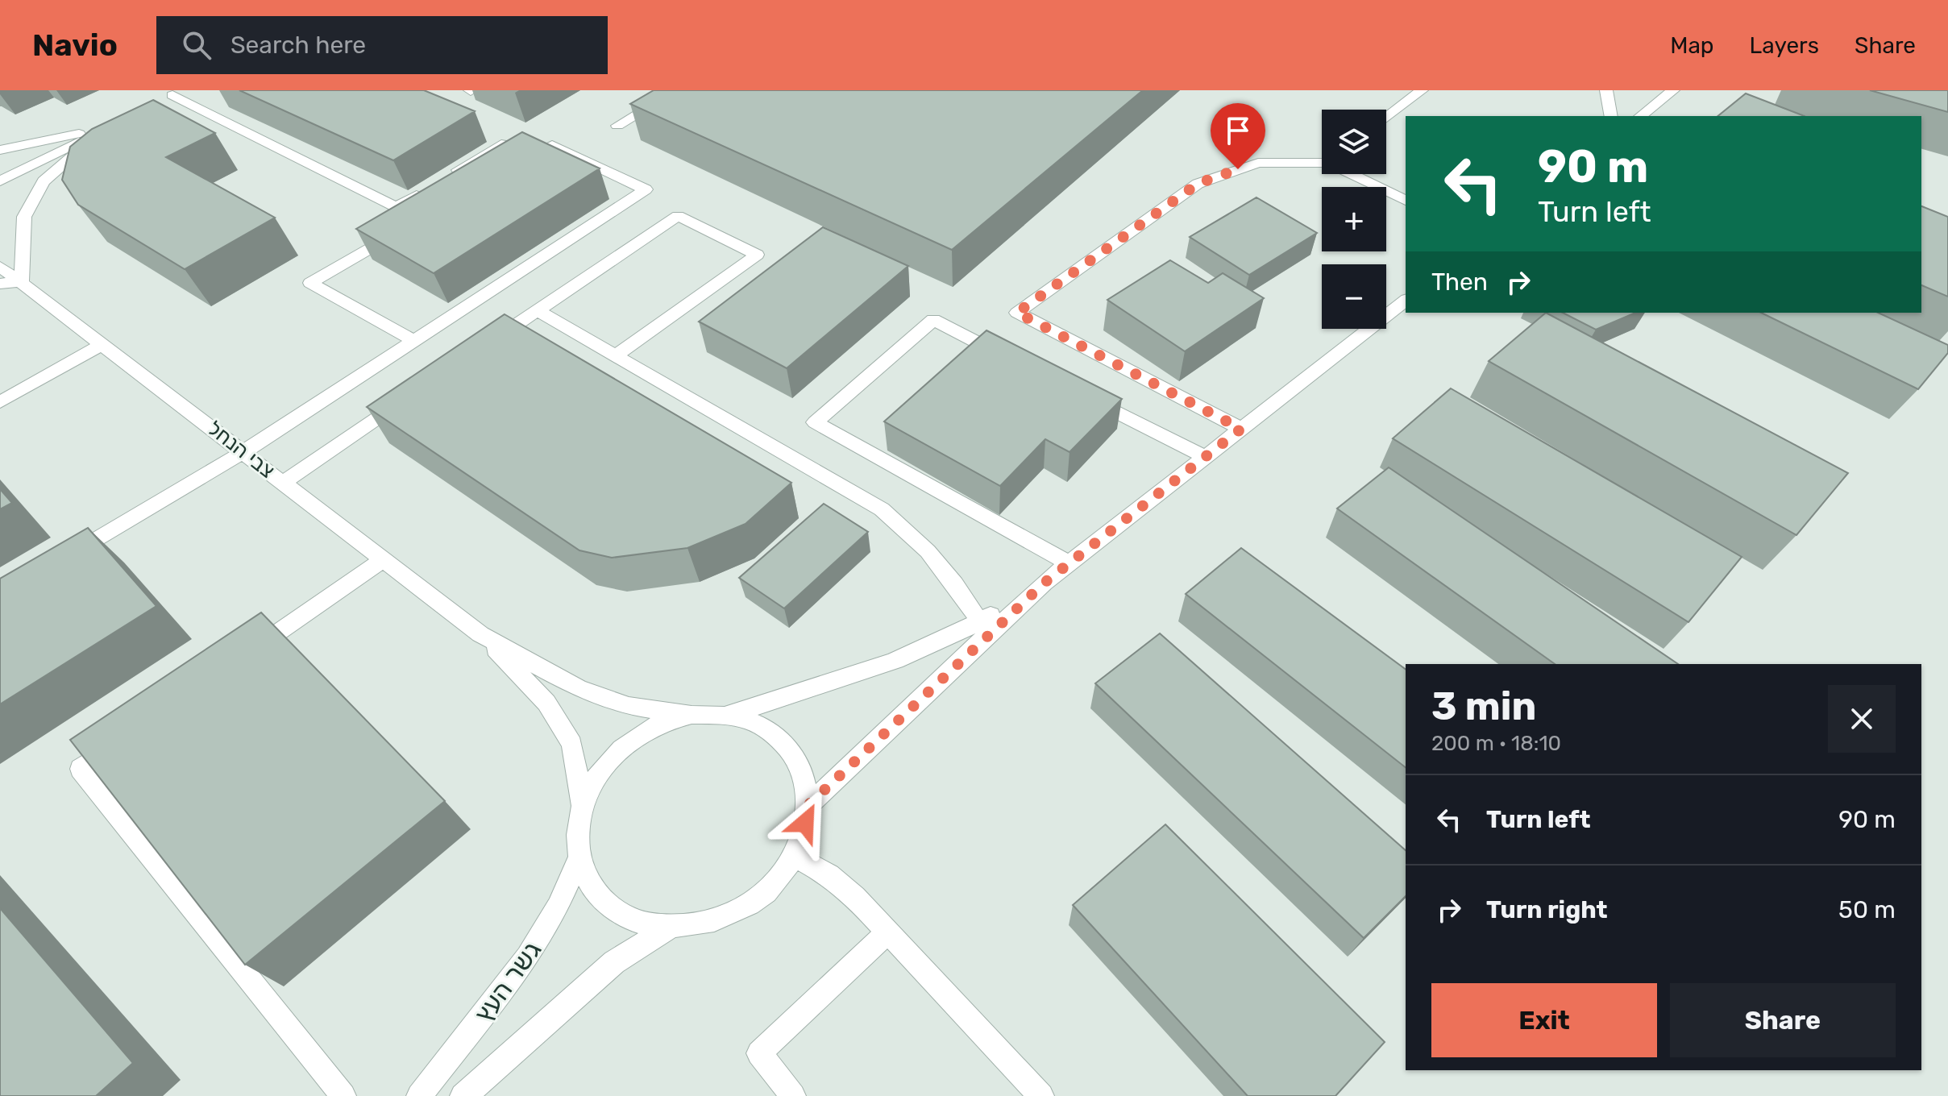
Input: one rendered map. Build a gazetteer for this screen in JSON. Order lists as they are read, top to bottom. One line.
{"streets":{"street":["צבי הנחל","גשר העץ"]},"crossings":[["צבי הנחל","גשר העץ"]],"page":{"header":"Navio","search":"Search here","nav":["Map","Layers","Share"],"map_buttons":["+","−"],"turn":["90 m","Turn left"],"then":"Then","heading":["3 min","200 m · 18:10"],"list":[{"name":"Turn left","value":"90 m"},{"name":"Turn right","value":"50 m"}],"buttons":["Exit","Share"]}}
